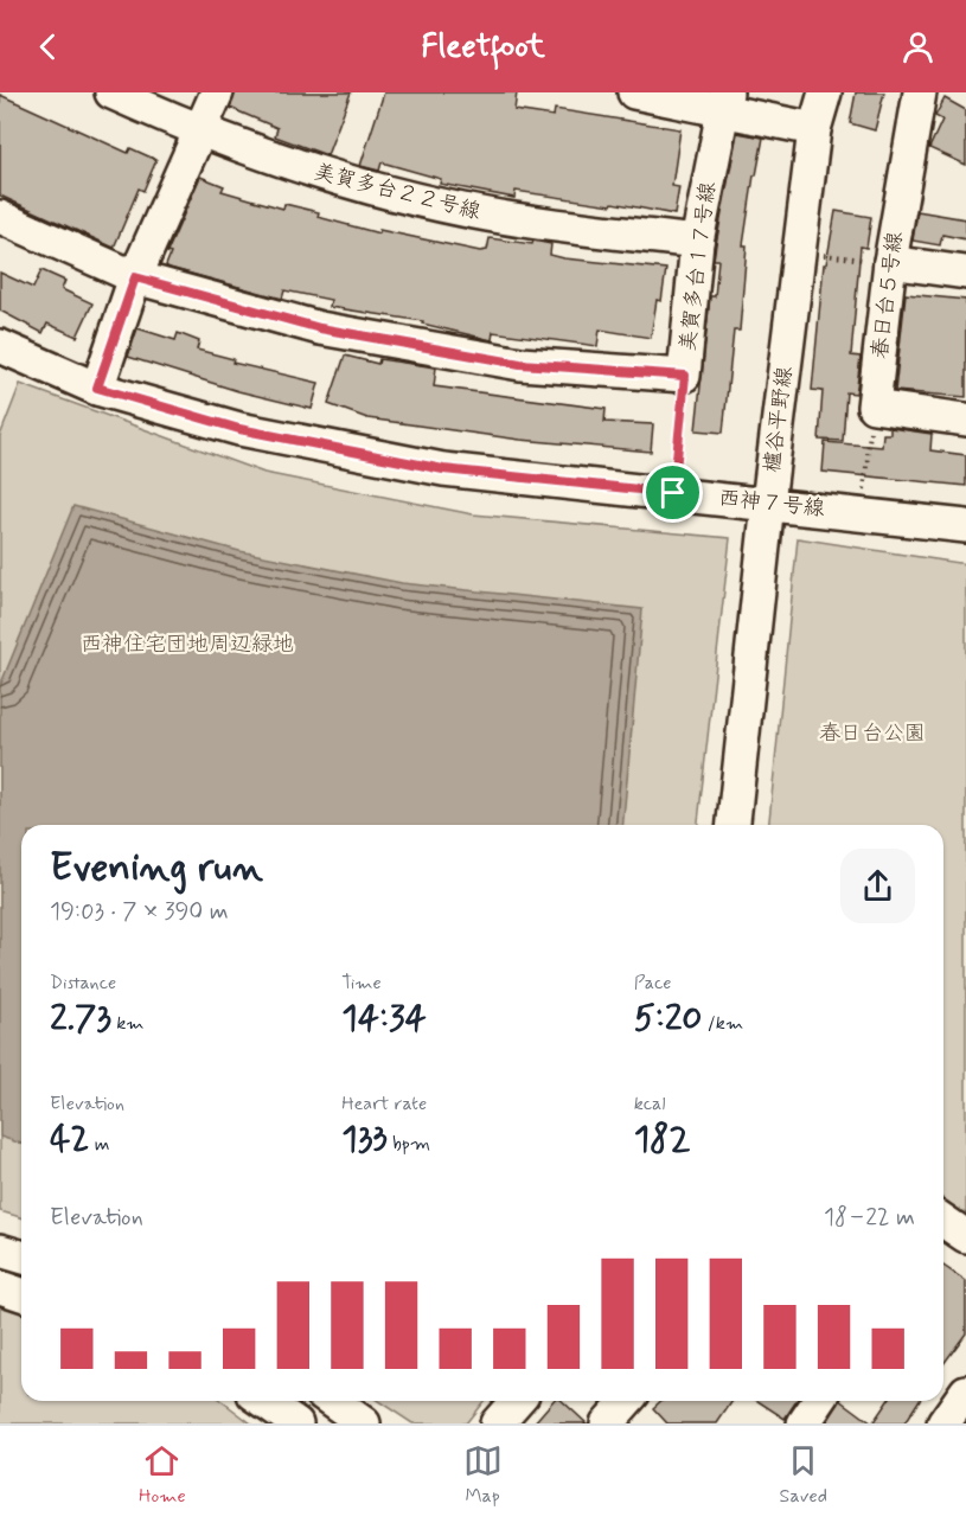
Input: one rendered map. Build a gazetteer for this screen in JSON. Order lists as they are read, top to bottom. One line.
{"streets":{"street":["美賀多台２２号線","美賀多台１７号線","春日台５号線","櫨谷平野線","西神７号線"]},"crossings":[["美賀多台２２号線","美賀多台１７号線"],["櫨谷平野線","西神７号線"]],"parks":["西神住宅団地周辺緑地","春日台公園"],"page":{"header":"Fleetfoot","heading":["Evening run","19:03 · 7 × 390 m"],"stats":[["Distance","2.73 km"],["Time","14:34"],["Pace","5:20 /km"],["Elevation","42 m"],["Heart rate","133 bpm"],["kcal","182"]],"chart":["Elevation","18–22 m"],"tabs":["Home","Map","Saved"]}}
